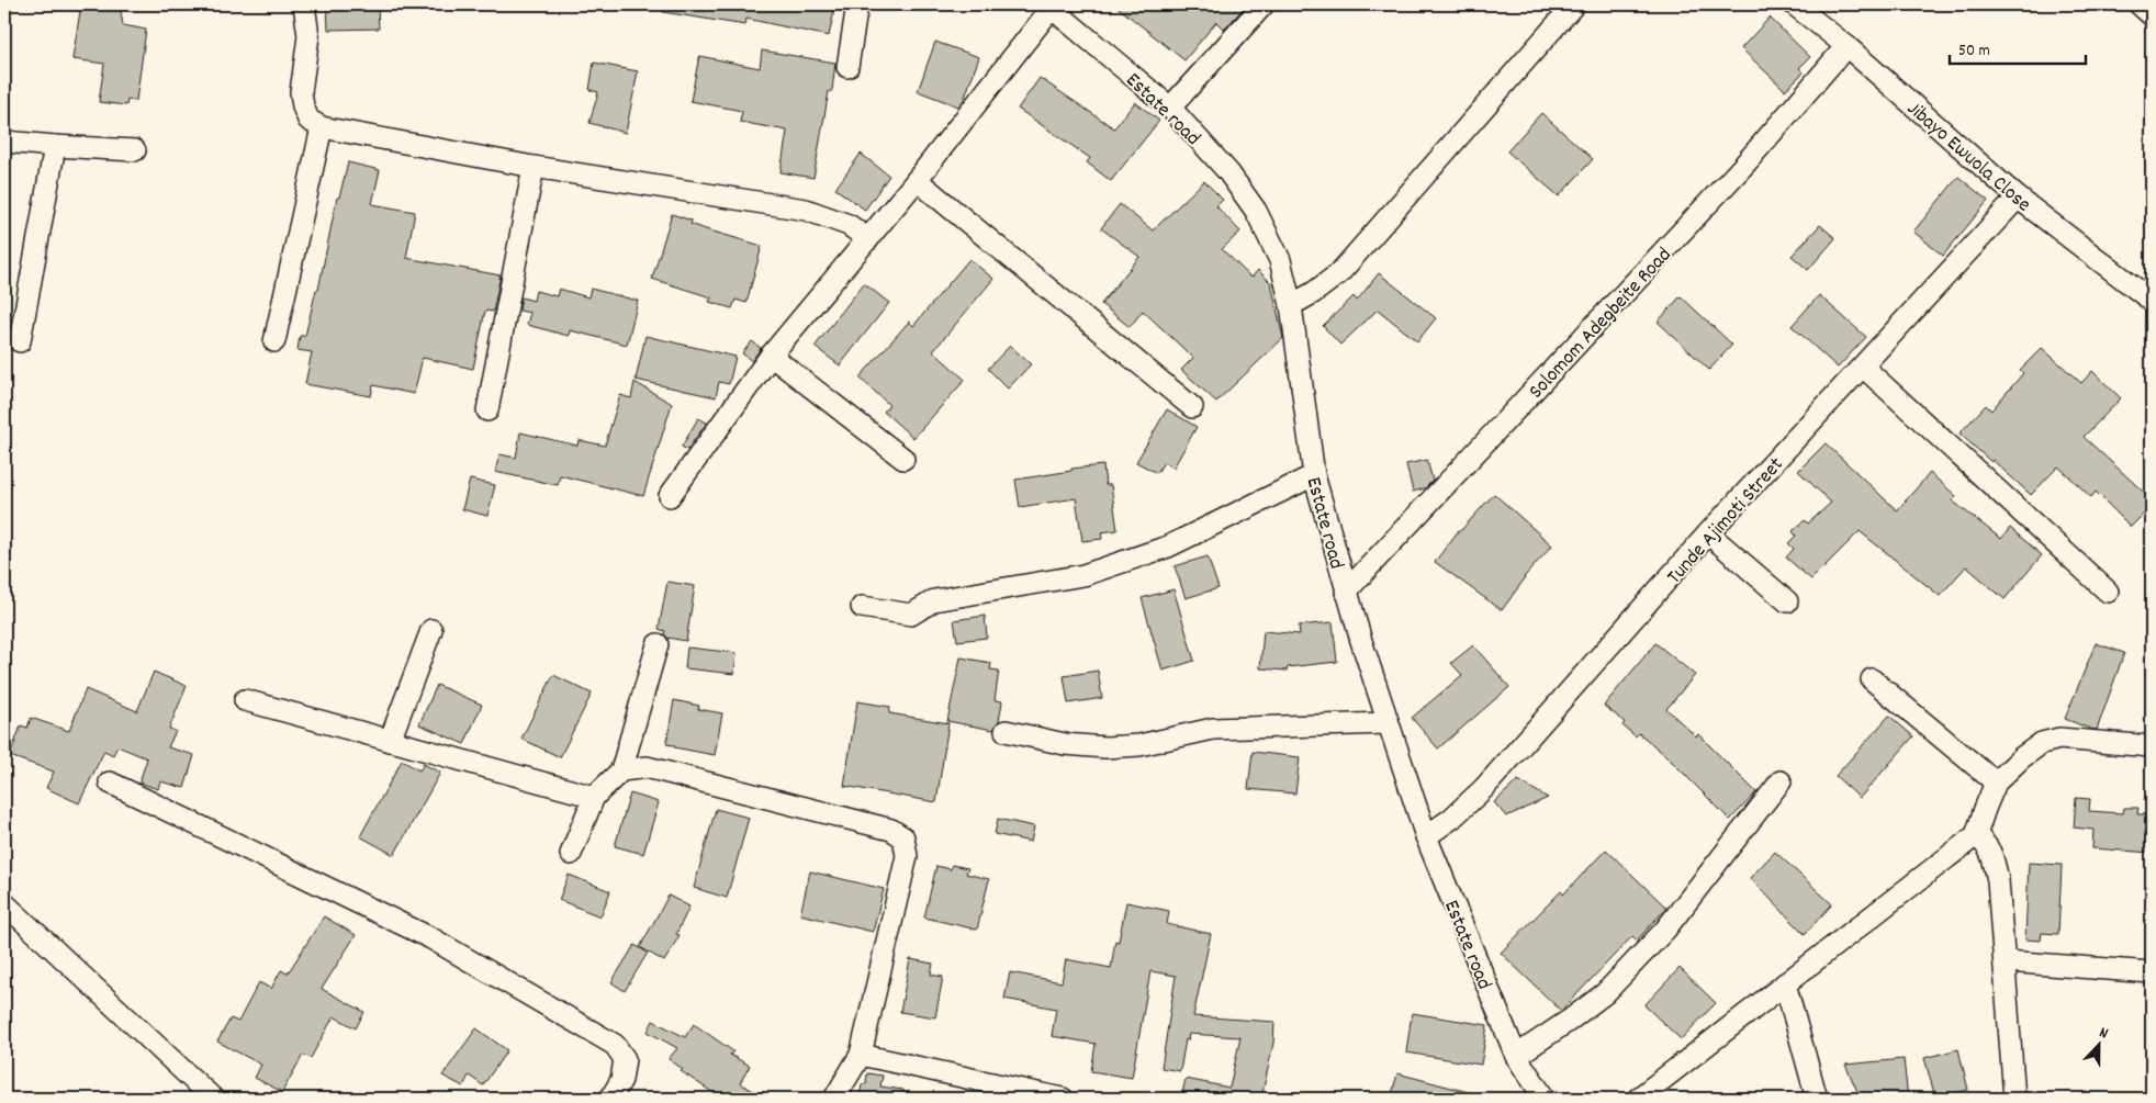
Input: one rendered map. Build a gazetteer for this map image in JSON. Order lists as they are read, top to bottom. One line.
{"streets":{"street":["Estate road","Jibayo Ewuola Close","Solomom Adegbeite Road","Tunde Ajimoti Street"]},"crossings":[["Estate road","Solomom Adegbeite Road"],["Estate road","Tunde Ajimoti Street"],["Jibayo Ewuola Close","Solomom Adegbeite Road"],["Jibayo Ewuola Close","Tunde Ajimoti Street"]],"scale_bar":"50 m","north":"top"}
